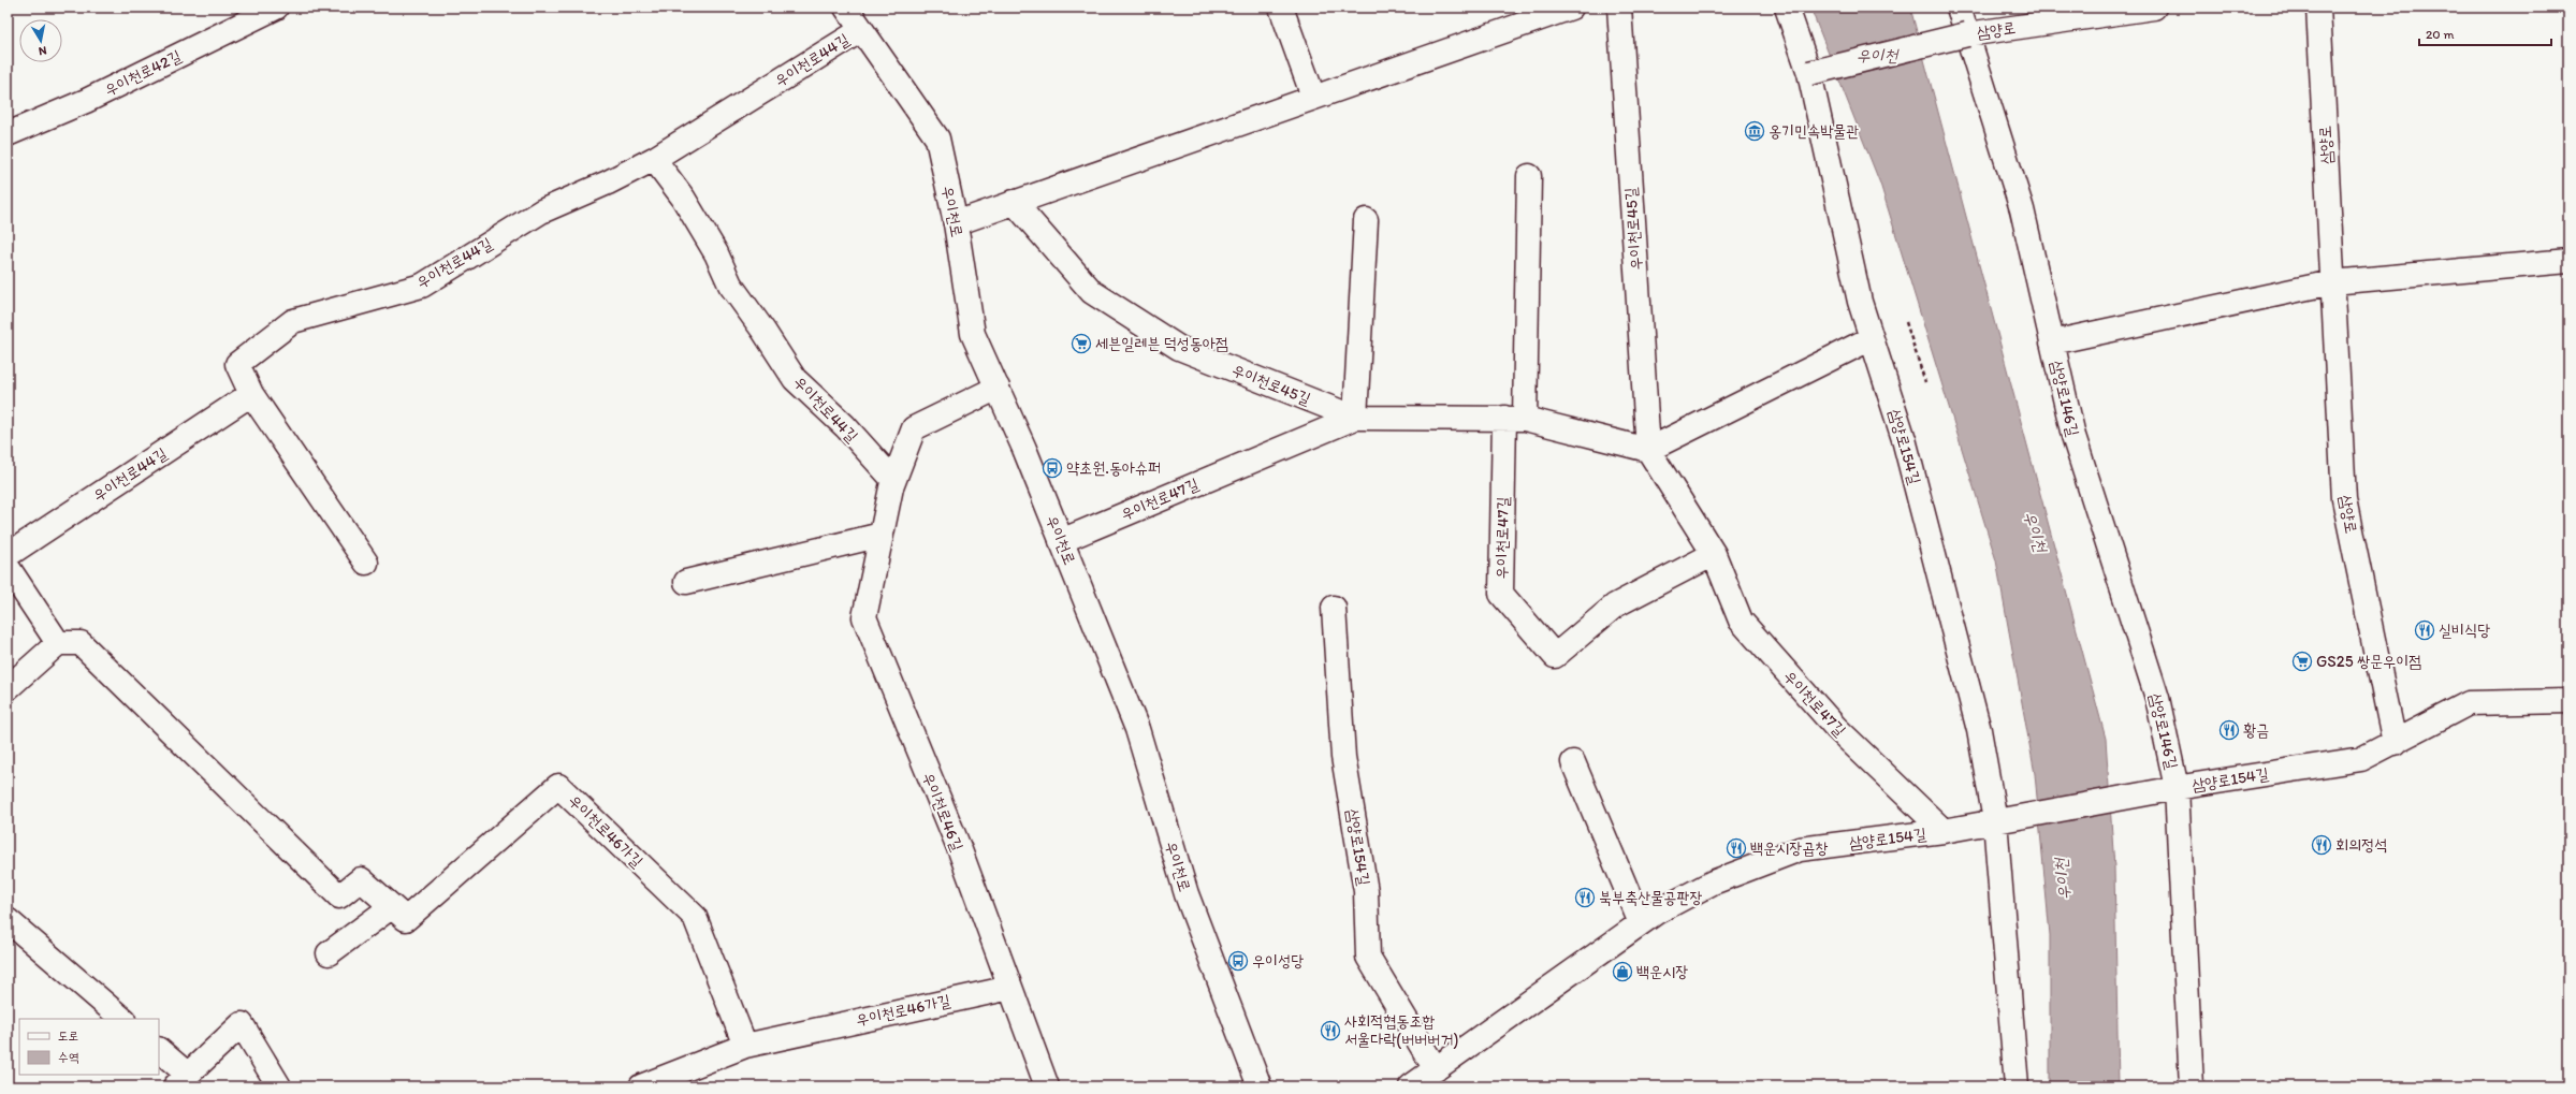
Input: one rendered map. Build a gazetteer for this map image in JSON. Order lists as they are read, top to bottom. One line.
{"streets":{"street":["삼양로","우이천로44길","우이천로42길","우이천로","우이천로45길","삼양로146길","삼양로154길","우이천로47길","우이천로46길","우이천로46가길"]},"crossings":[["삼양로","삼양로146길"],["삼양로","삼양로154길"],["우이천로44길","우이천로"],["우이천로44길","우이천로46길"],["우이천로","우이천로47길"],["우이천로","우이천로46길"],["우이천로45길","우이천로47길"],["삼양로146길","삼양로154길"],["삼양로154길","우이천로47길"],["우이천로46길","우이천로46가길"]],"water":["우이천"],"places":{"museum":["옹기민속박물관"],"supermarket":["세븐일레븐 덕성동아점","GS25 쌍문우이점"],"bus stop":["약초원.동아슈퍼","우이성당"],"restaurant":["실비식당","황금","회의정석","백운시장곱창","북부축산물공판장","사회적협동조합 서울다락(버버버거)"],"shop":["백운시장"]},"legend":["도로","수역"],"scale_bar":"20 m","north":"bottom"}
